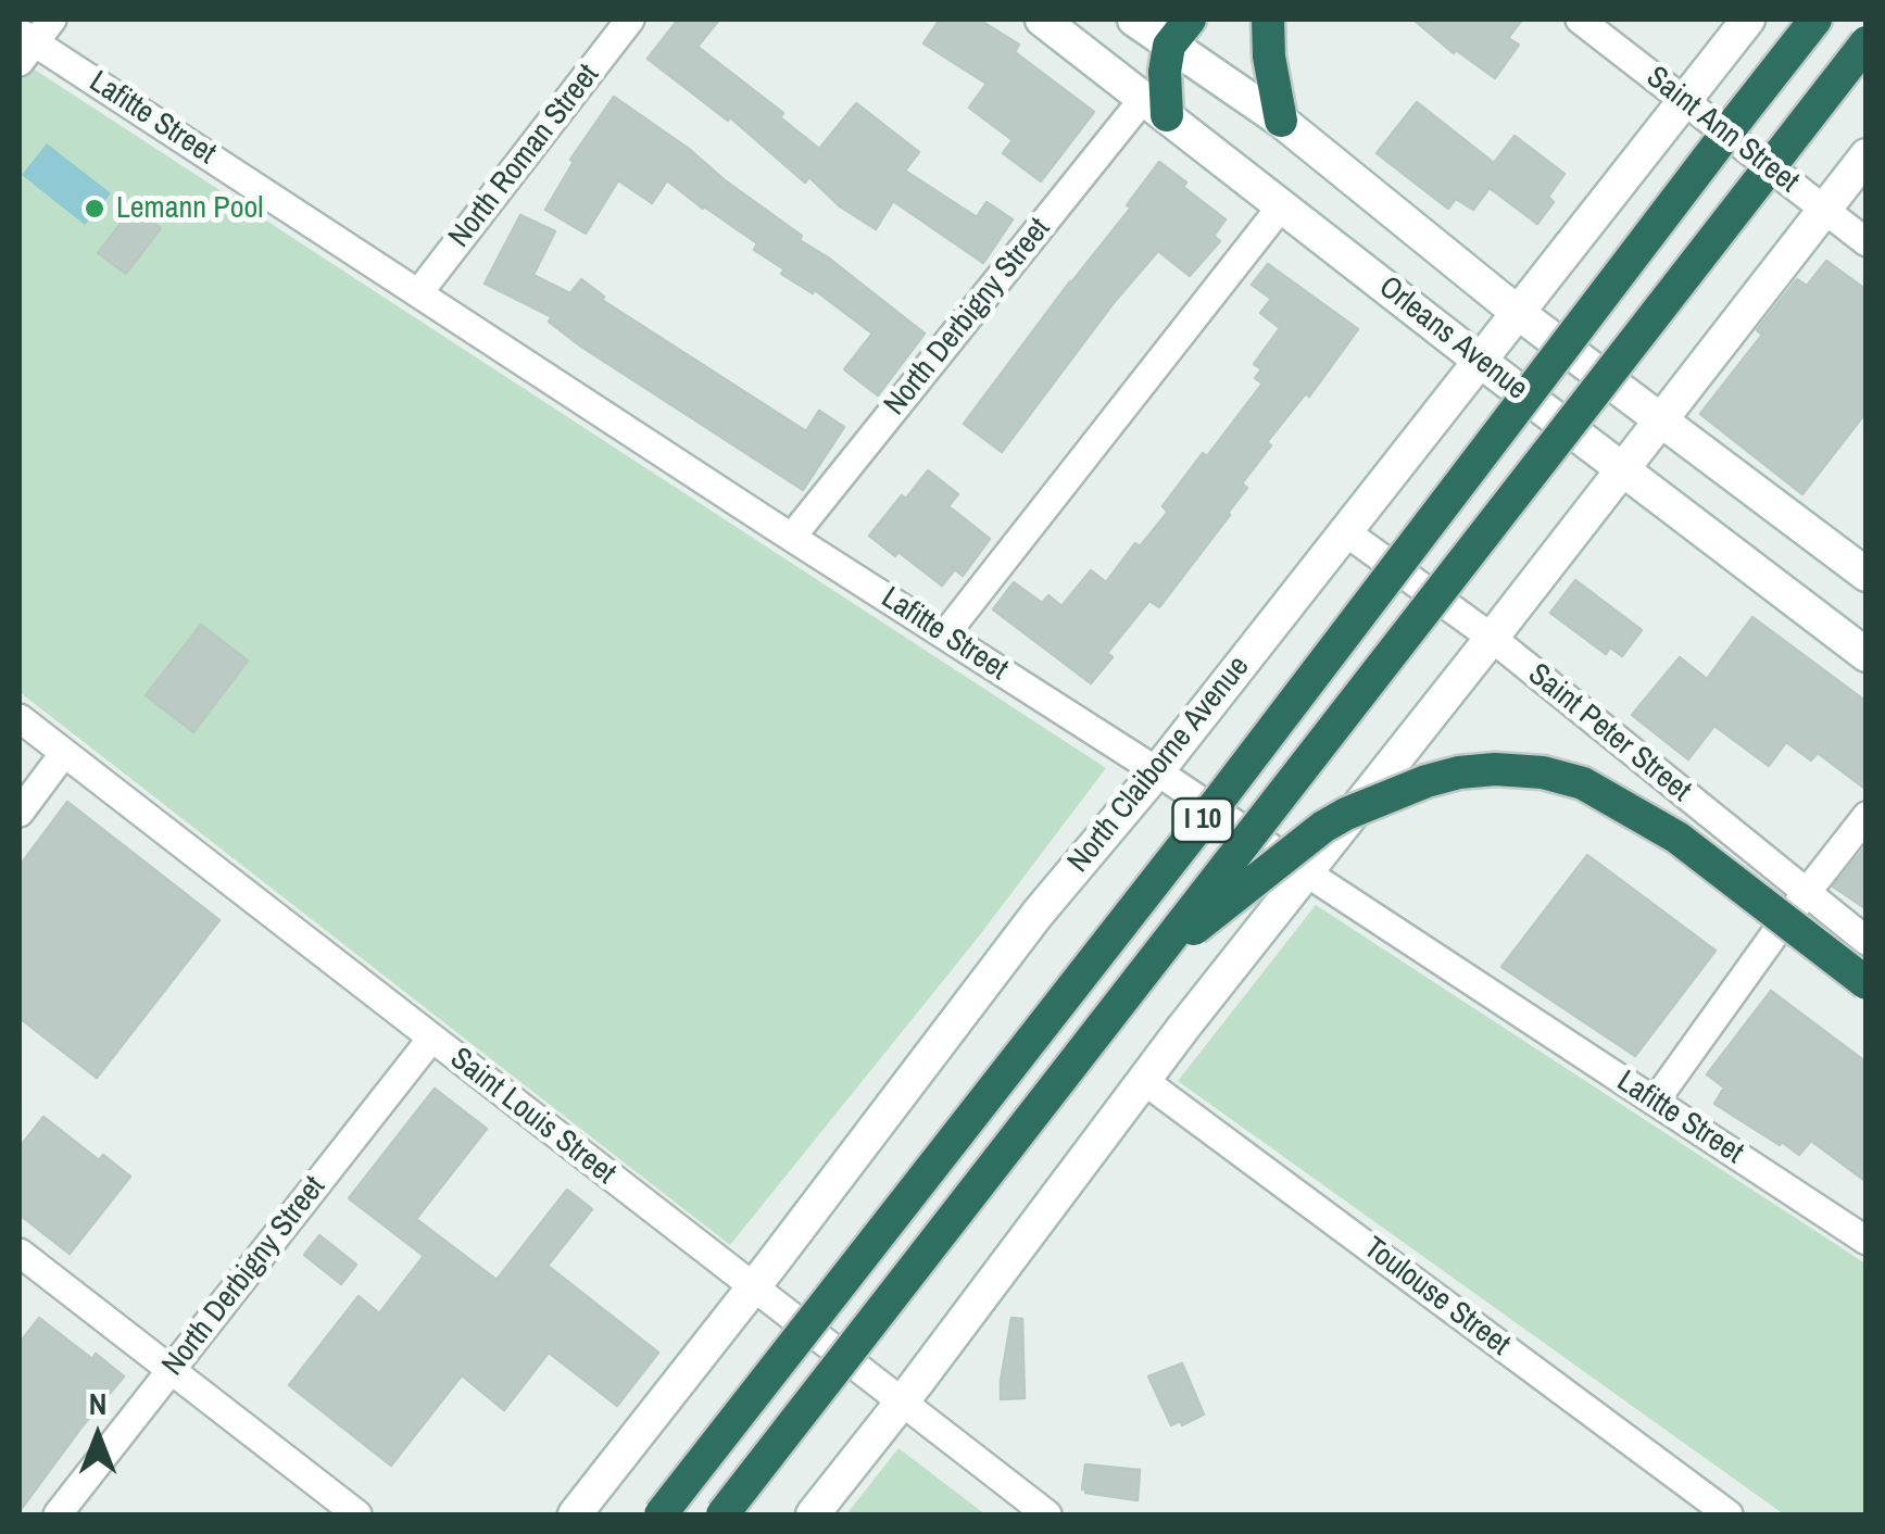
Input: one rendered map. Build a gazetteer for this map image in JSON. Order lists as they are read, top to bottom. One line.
{"streets":{"highway":["I 10"],"main road":["Orleans Avenue","North Claiborne Avenue"],"street":["Lafitte Street","Saint Ann Street","North Roman Street","North Derbigny Street","Saint Peter Street","Saint Louis Street","Toulouse Street"]},"crossings":[["Lafitte Street","North Roman Street"],["Lafitte Street","North Derbigny Street"],["Lafitte Street","North Claiborne Avenue"],["Saint Ann Street","North Claiborne Avenue"],["North Derbigny Street","Orleans Avenue"],["North Derbigny Street","Saint Louis Street"],["Orleans Avenue","North Claiborne Avenue"],["Saint Peter Street","North Claiborne Avenue"],["North Claiborne Avenue","Saint Louis Street"]],"places":["Lemann Pool"],"north":"top"}
